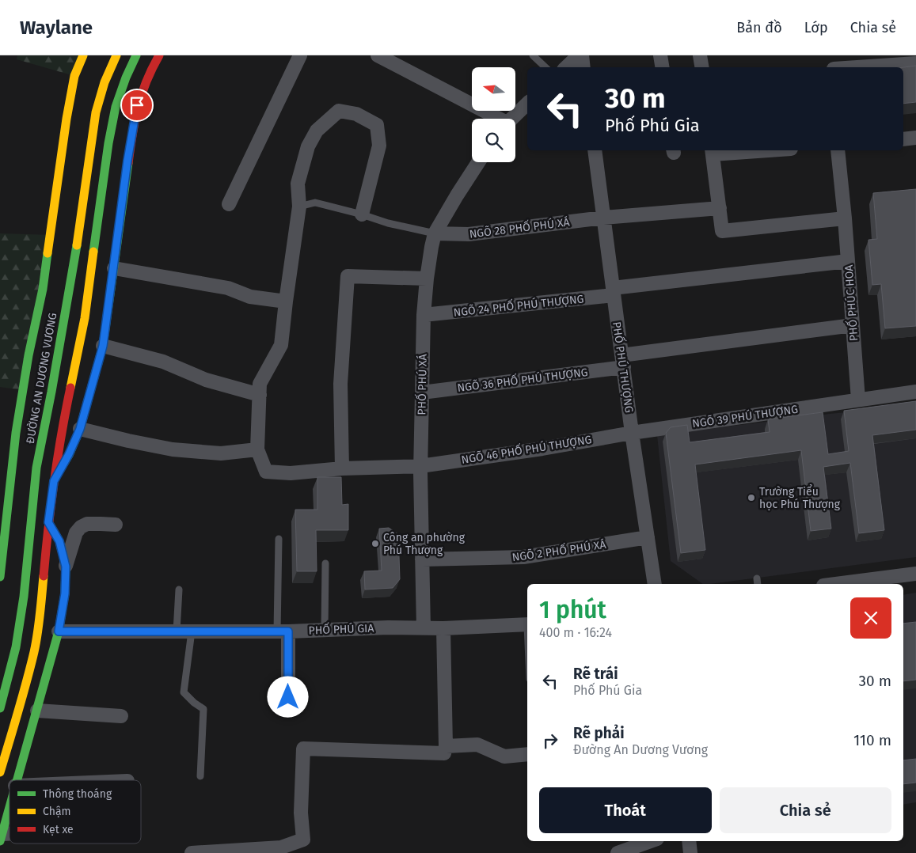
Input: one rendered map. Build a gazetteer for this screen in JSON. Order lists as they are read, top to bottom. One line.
{"streets":{"main road":["ĐƯỜNG AN DƯƠNG VƯƠNG"],"street":["NGÕ 28 PHỐ PHÚ XÁ","PHỐ PHÚC HOA","NGÕ 24 PHỐ PHÚ THƯỢNG","PHỐ PHÚ THƯỢNG","NGÕ 36 PHỐ PHÚ THƯỢNG","PHỐ PHÚ XÁ","NGÕ 39 PHÚ THƯỢNG","NGÕ 46 PHỐ PHÚ THƯỢNG","NGÕ 2 PHỐ PHÚ XÁ","PHỐ PHÚ GIA"]},"crossings":[["NGÕ 28 PHỐ PHÚ XÁ","PHỐ PHÚ THƯỢNG"],["NGÕ 28 PHỐ PHÚ XÁ","PHỐ PHÚ XÁ"],["PHỐ PHÚC HOA","NGÕ 24 PHỐ PHÚ THƯỢNG"],["PHỐ PHÚC HOA","NGÕ 36 PHỐ PHÚ THƯỢNG"],["PHỐ PHÚC HOA","NGÕ 39 PHÚ THƯỢNG"],["NGÕ 24 PHỐ PHÚ THƯỢNG","PHỐ PHÚ THƯỢNG"],["NGÕ 24 PHỐ PHÚ THƯỢNG","PHỐ PHÚ XÁ"],["PHỐ PHÚ THƯỢNG","NGÕ 36 PHỐ PHÚ THƯỢNG"],["PHỐ PHÚ THƯỢNG","NGÕ 39 PHÚ THƯỢNG"],["PHỐ PHÚ THƯỢNG","NGÕ 46 PHỐ PHÚ THƯỢNG"],["PHỐ PHÚ THƯỢNG","NGÕ 2 PHỐ PHÚ XÁ"],["NGÕ 36 PHỐ PHÚ THƯỢNG","PHỐ PHÚ XÁ"],["PHỐ PHÚ XÁ","NGÕ 46 PHỐ PHÚ THƯỢNG"],["PHỐ PHÚ XÁ","NGÕ 2 PHỐ PHÚ XÁ"],["PHỐ PHÚ XÁ","PHỐ PHÚ GIA"],["NGÕ 39 PHÚ THƯỢNG","NGÕ 46 PHỐ PHÚ THƯỢNG"]],"places":["Trường Tiểu học Phú Thượng","Công an phường Phú Thượng"],"legend":["Thông thoáng","Chậm","Kẹt xe"],"north":"left","page":{"header":"Waylane","nav":["Bản đồ","Lớp","Chia sẻ"],"turn":["30 m","Phố Phú Gia"],"heading":["1 phút","400 m · 16:24"],"list":[{"name":"Rẽ trái","note":"Phố Phú Gia","value":"30 m"},{"name":"Rẽ phải","note":"Đường An Dương Vương","value":"110 m"}],"buttons":["Thoát","Chia sẻ"]}}
